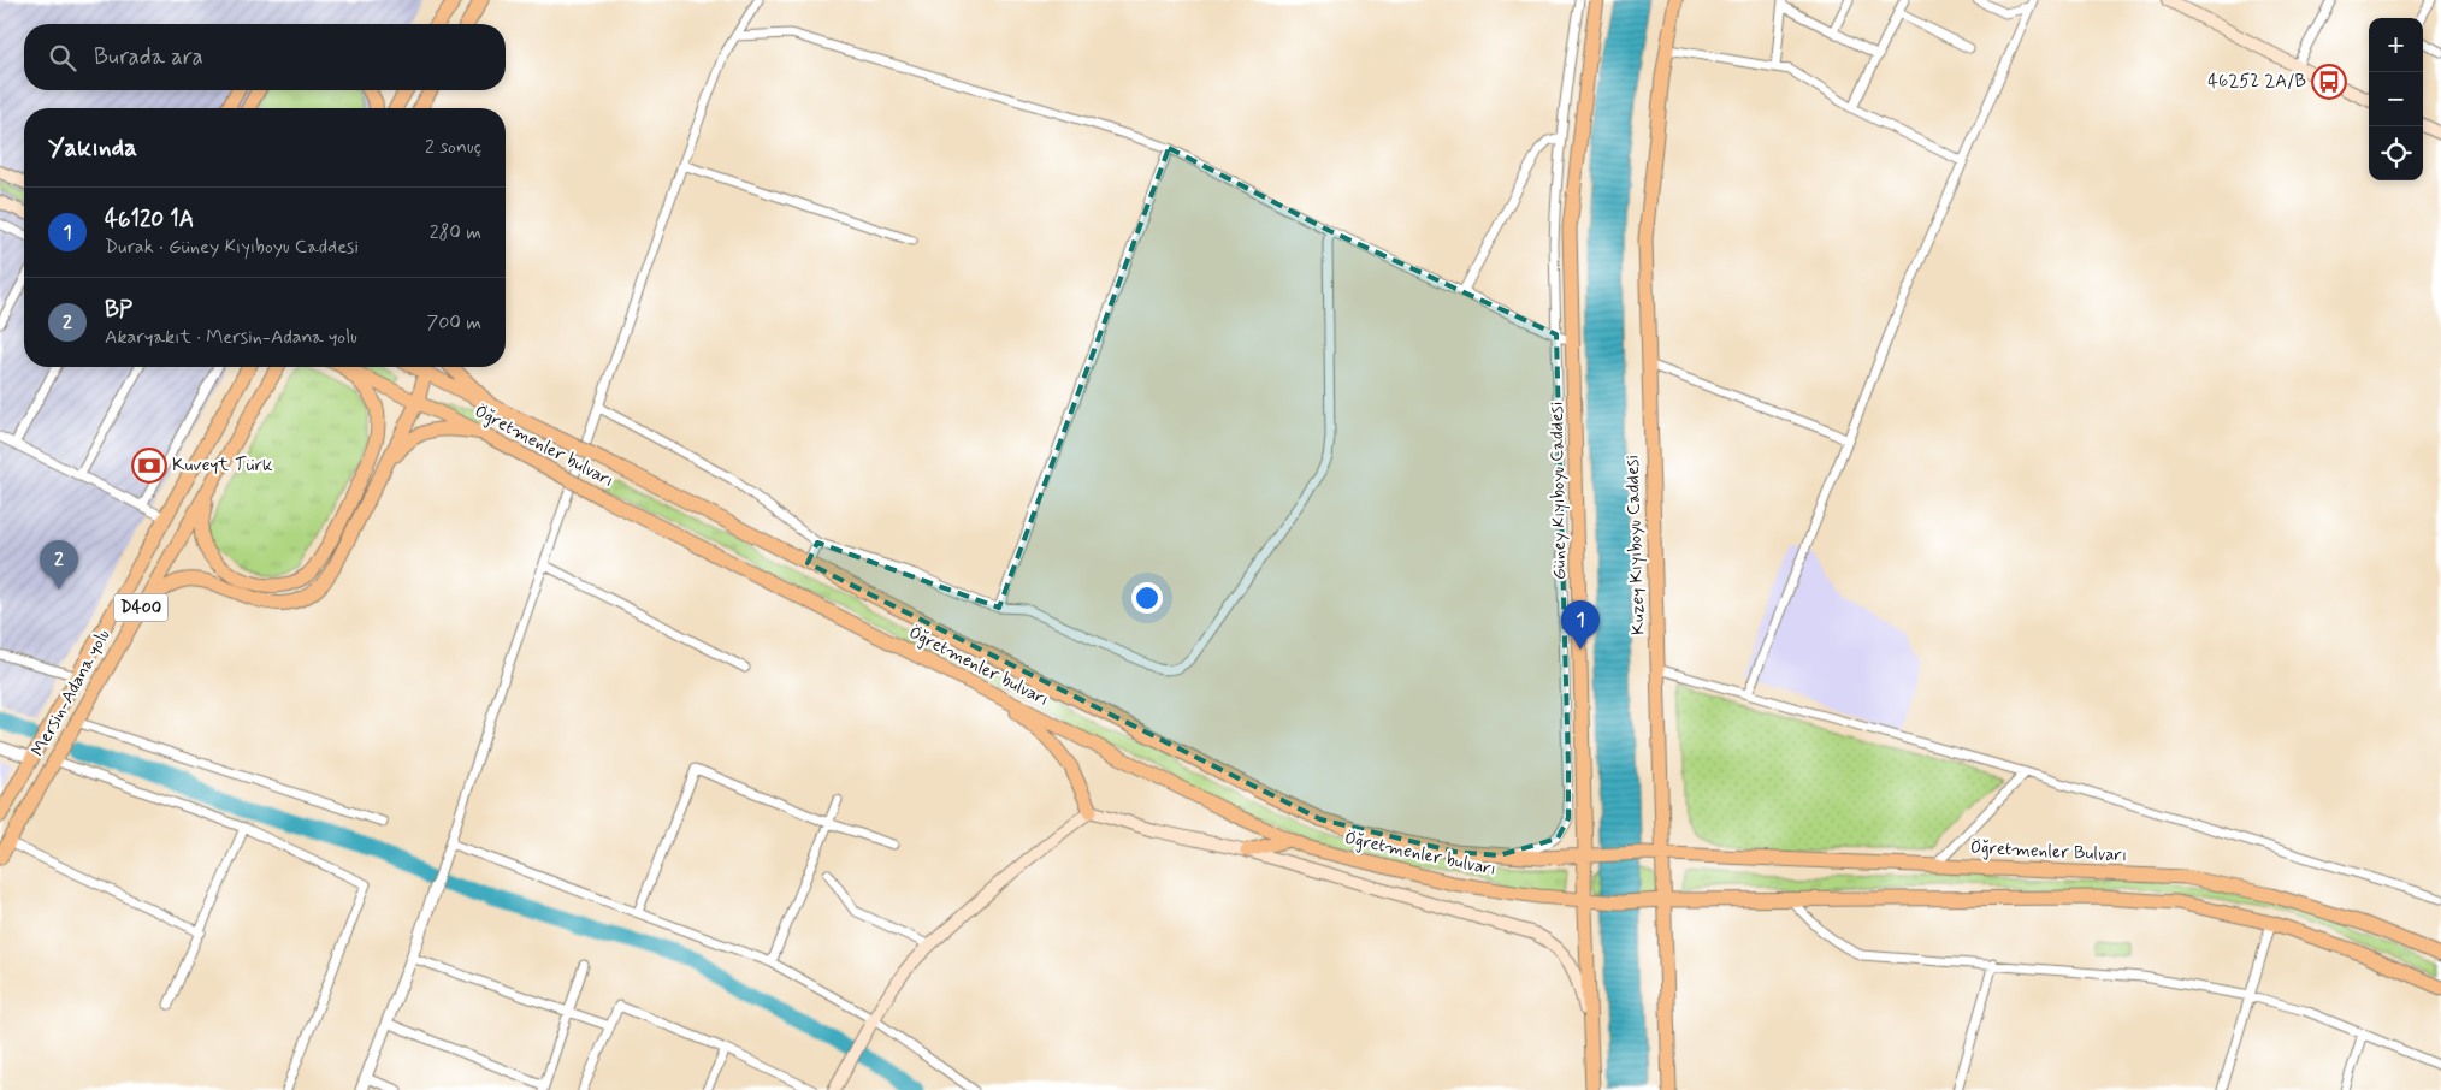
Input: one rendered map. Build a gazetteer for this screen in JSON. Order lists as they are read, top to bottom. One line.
{"streets":{"main road":["Öğretmenler bulvarı","Güney Kıyıboyu Caddesi","Kuzey Kıyıboyu Caddesi","D400","Mersin-Adana yolu","Öğretmenler Bulvarı"]},"crossings":[["Öğretmenler bulvarı","Güney Kıyıboyu Caddesi"],["Öğretmenler bulvarı","Kuzey Kıyıboyu Caddesi"],["Öğretmenler bulvarı","Öğretmenler Bulvarı"],["Kuzey Kıyıboyu Caddesi","Öğretmenler Bulvarı"]],"places":{"bus stop":["46252 2A/B"],"bank":["Kuveyt Türk"]},"page":{"map_buttons":["+","−"],"search":"Burada ara","heading":["Yakında","2 sonuç"],"list":[{"mark":"1","name":"46120 1A","note":"Durak · Güney Kıyıboyu Caddesi","value":"280 m"},{"mark":"2","name":"BP","note":"Akaryakıt · Mersin-Adana yolu","value":"700 m"}],"pins":["2","1"]}}
